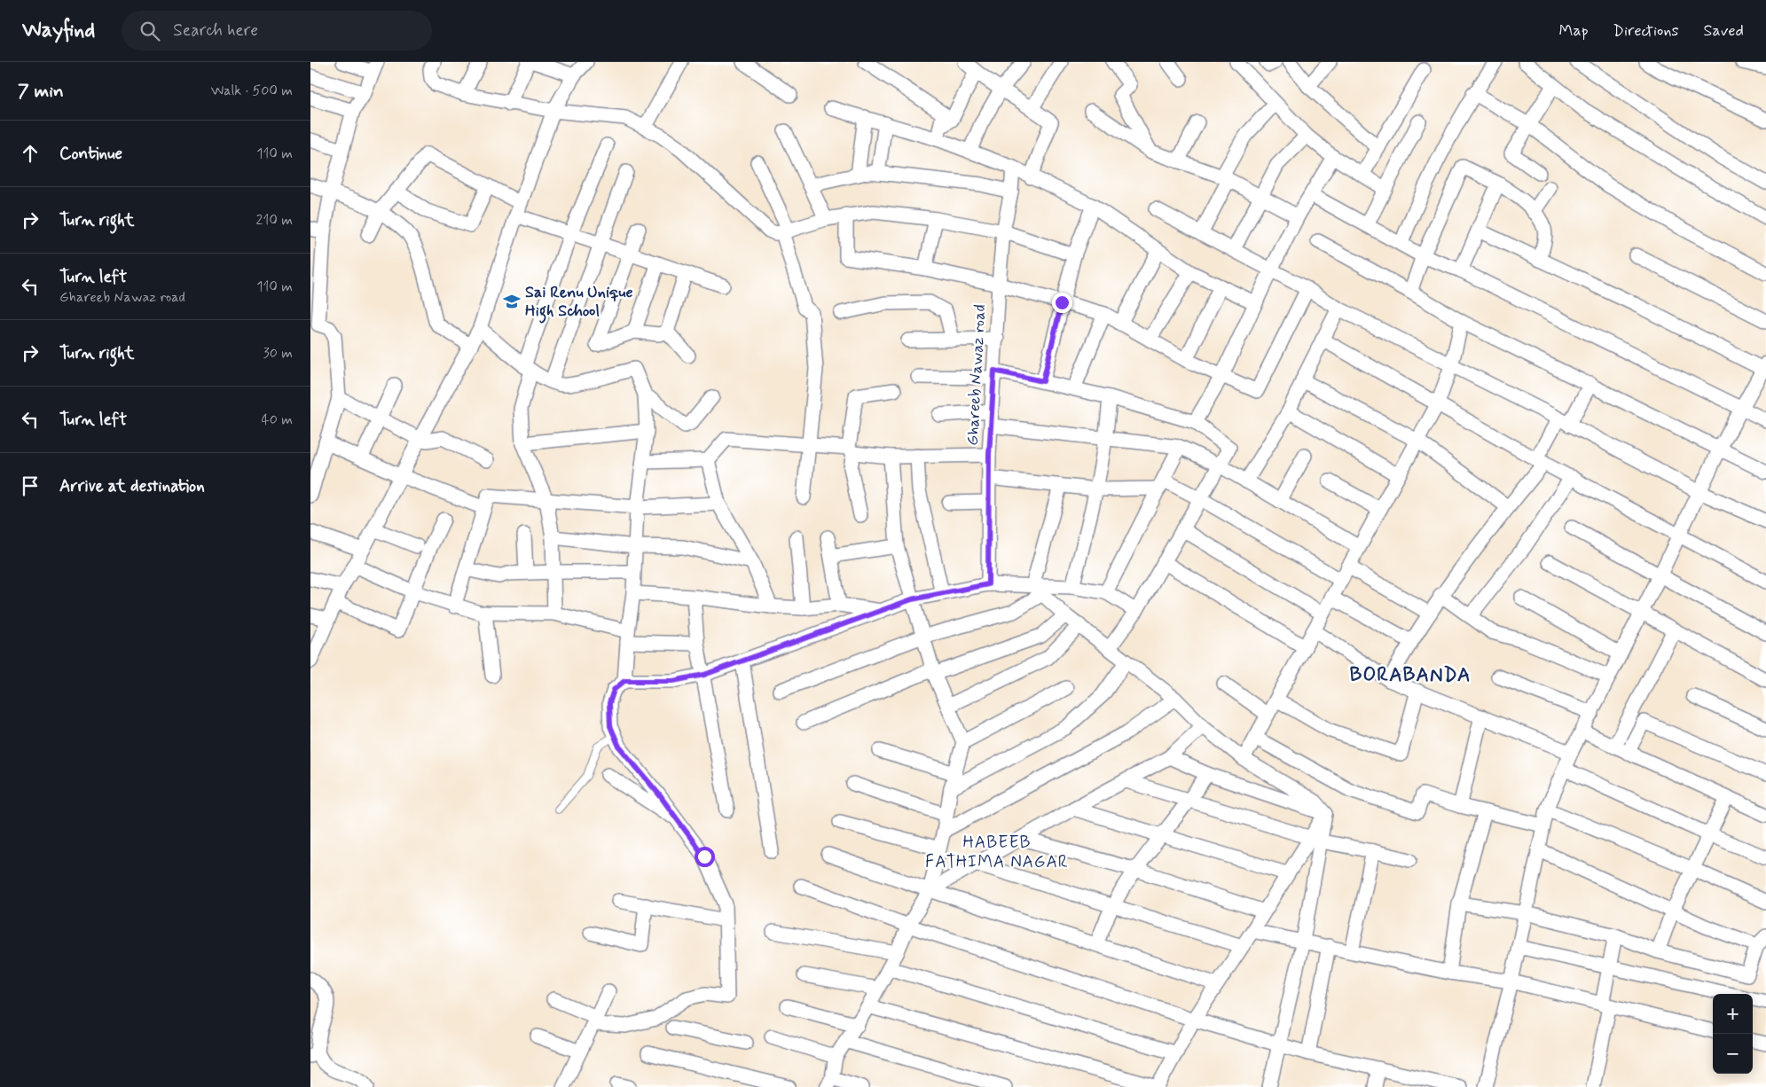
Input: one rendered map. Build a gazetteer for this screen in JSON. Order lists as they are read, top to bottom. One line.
{"streets":{"street":["Ghareeb Nawaz road"]},"districts":["BORABANDA","HABEEB FATHIMA NAGAR"],"places":{"school or university":["Sai Renu Unique High School"]},"page":{"header":"Wayfind","search":"Search here","nav":["Map","Directions","Saved"],"heading":["7 min","Walk · 500 m"],"list":[["Continue","110 m"],["Turn right","210 m"],["Turn left","Ghareeb Nawaz road","110 m"],["Turn right","30 m"],["Turn left","40 m"],"Arrive at destination"],"map_buttons":["+","−"]}}
